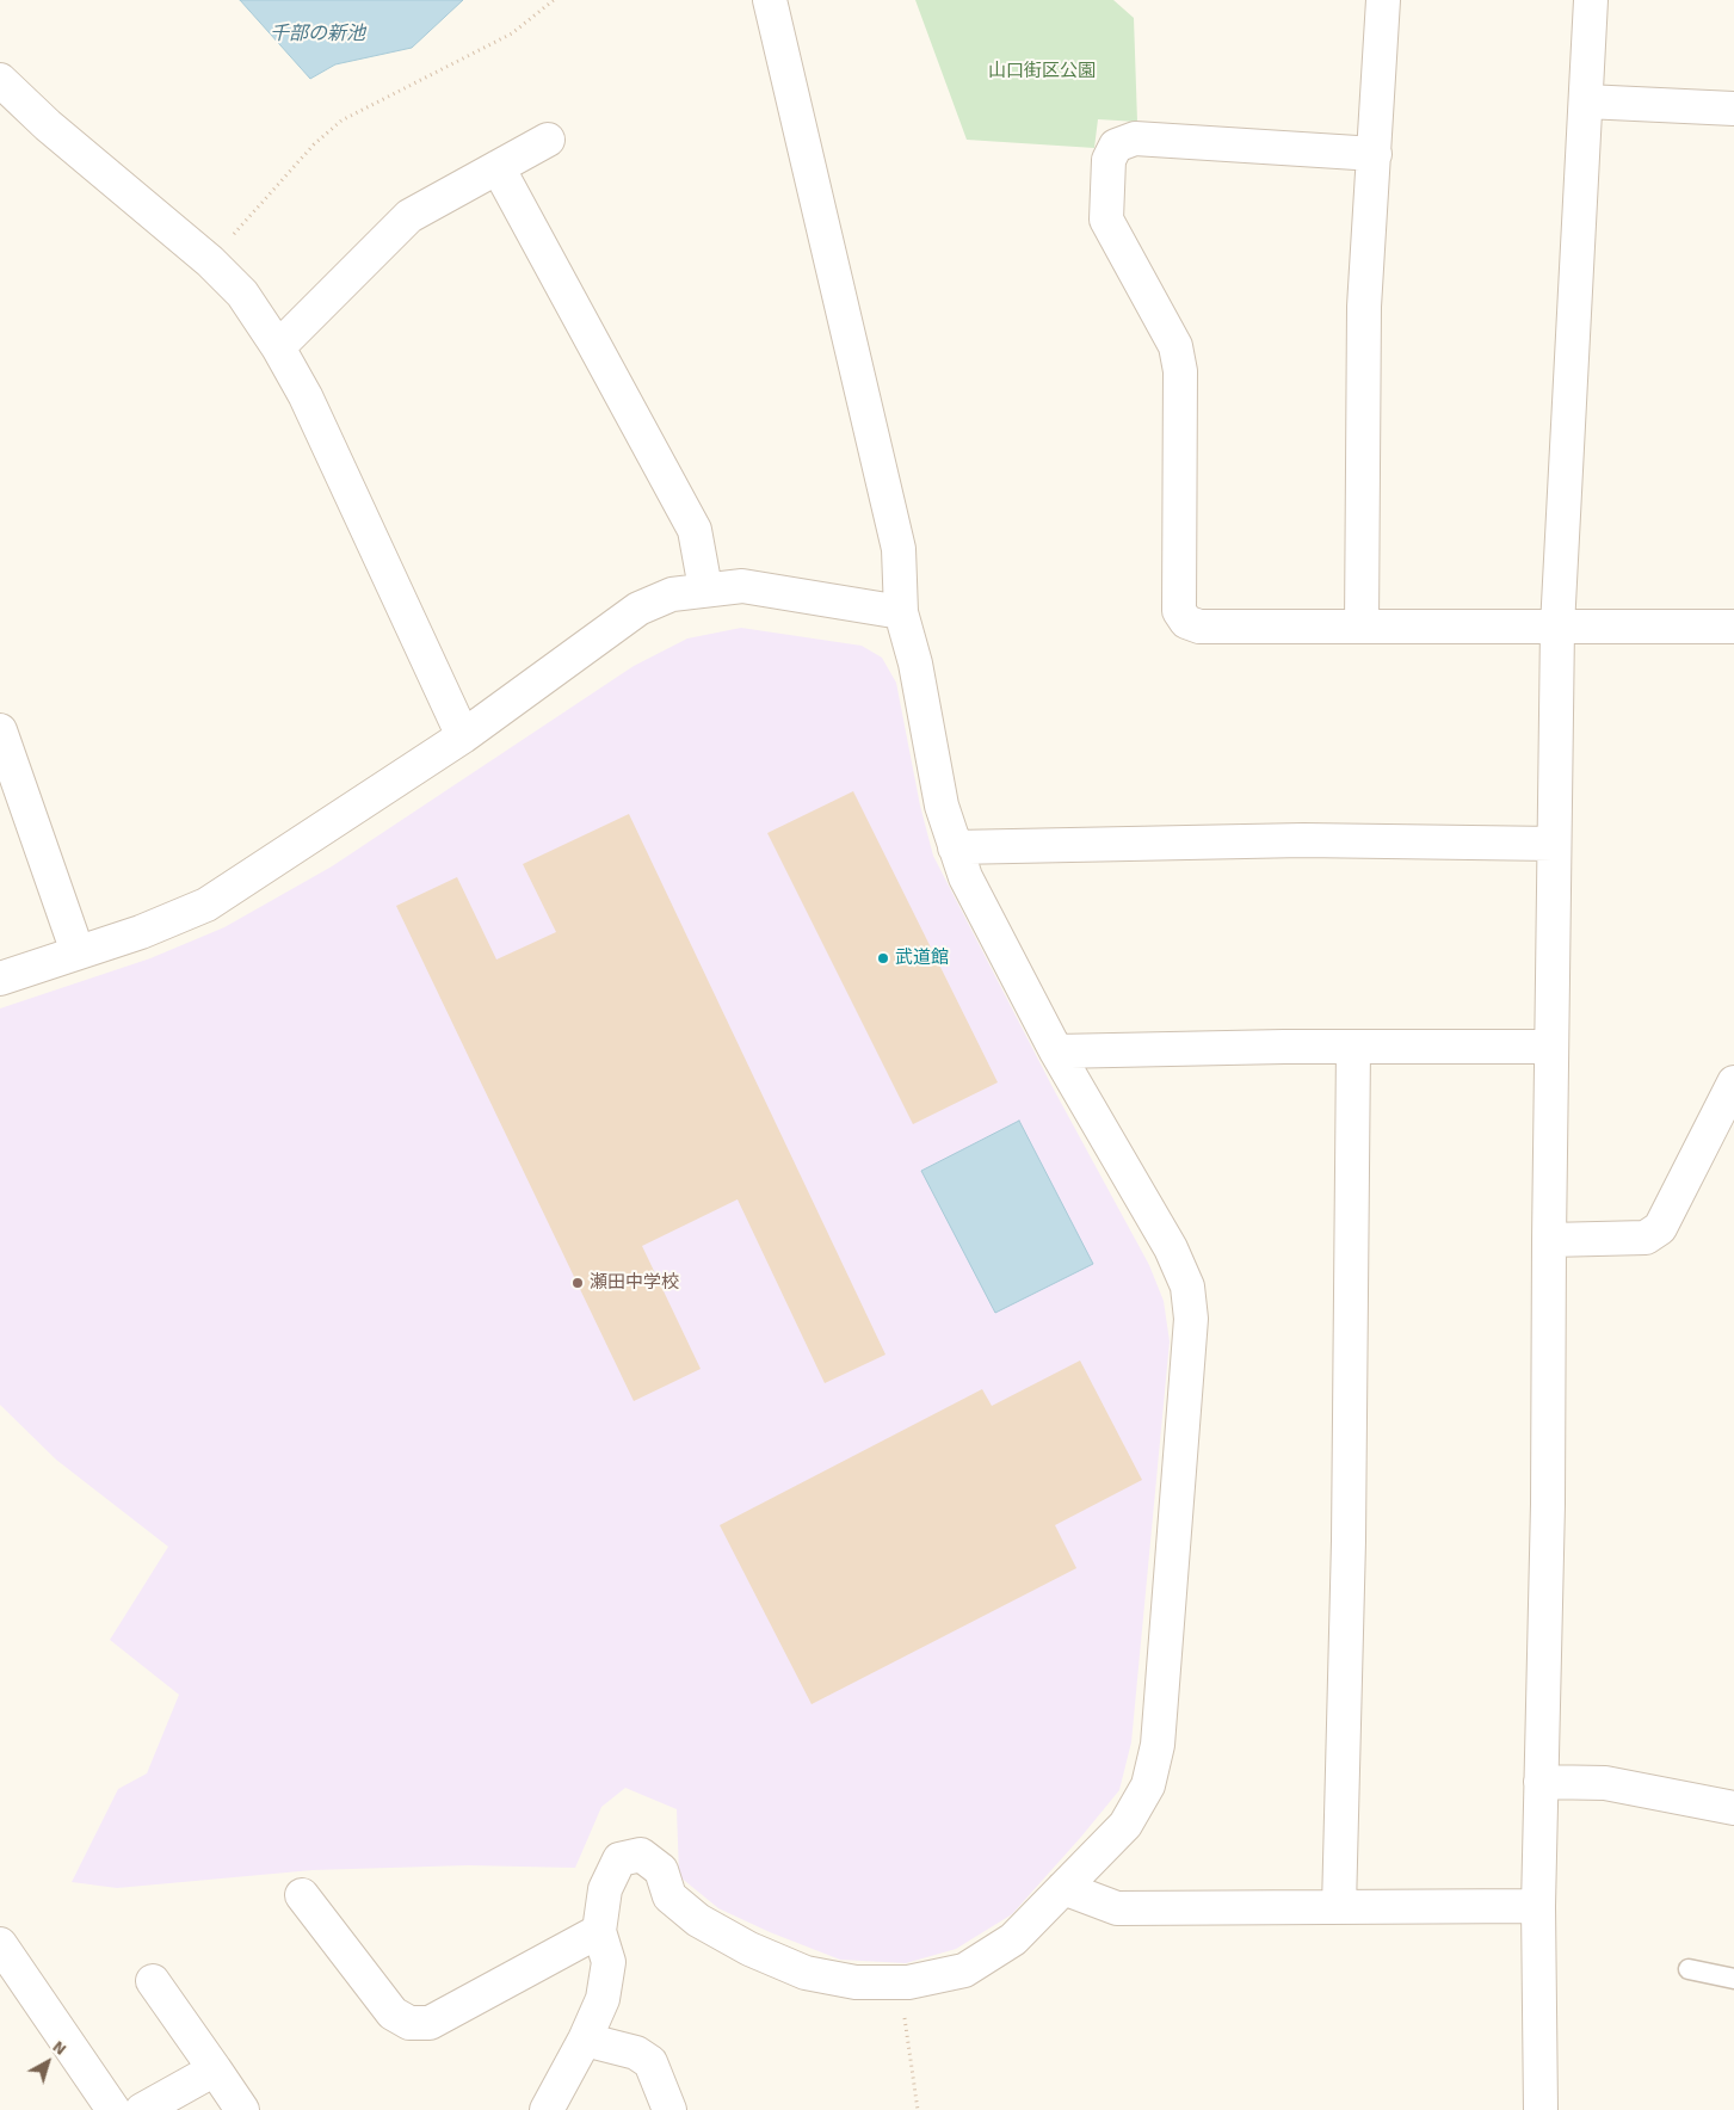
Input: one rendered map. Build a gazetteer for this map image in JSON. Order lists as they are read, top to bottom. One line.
{"water":["千部の新池"],"parks":["山口街区公園"],"places":["武道館","瀬田中学校"],"north":"top right"}
